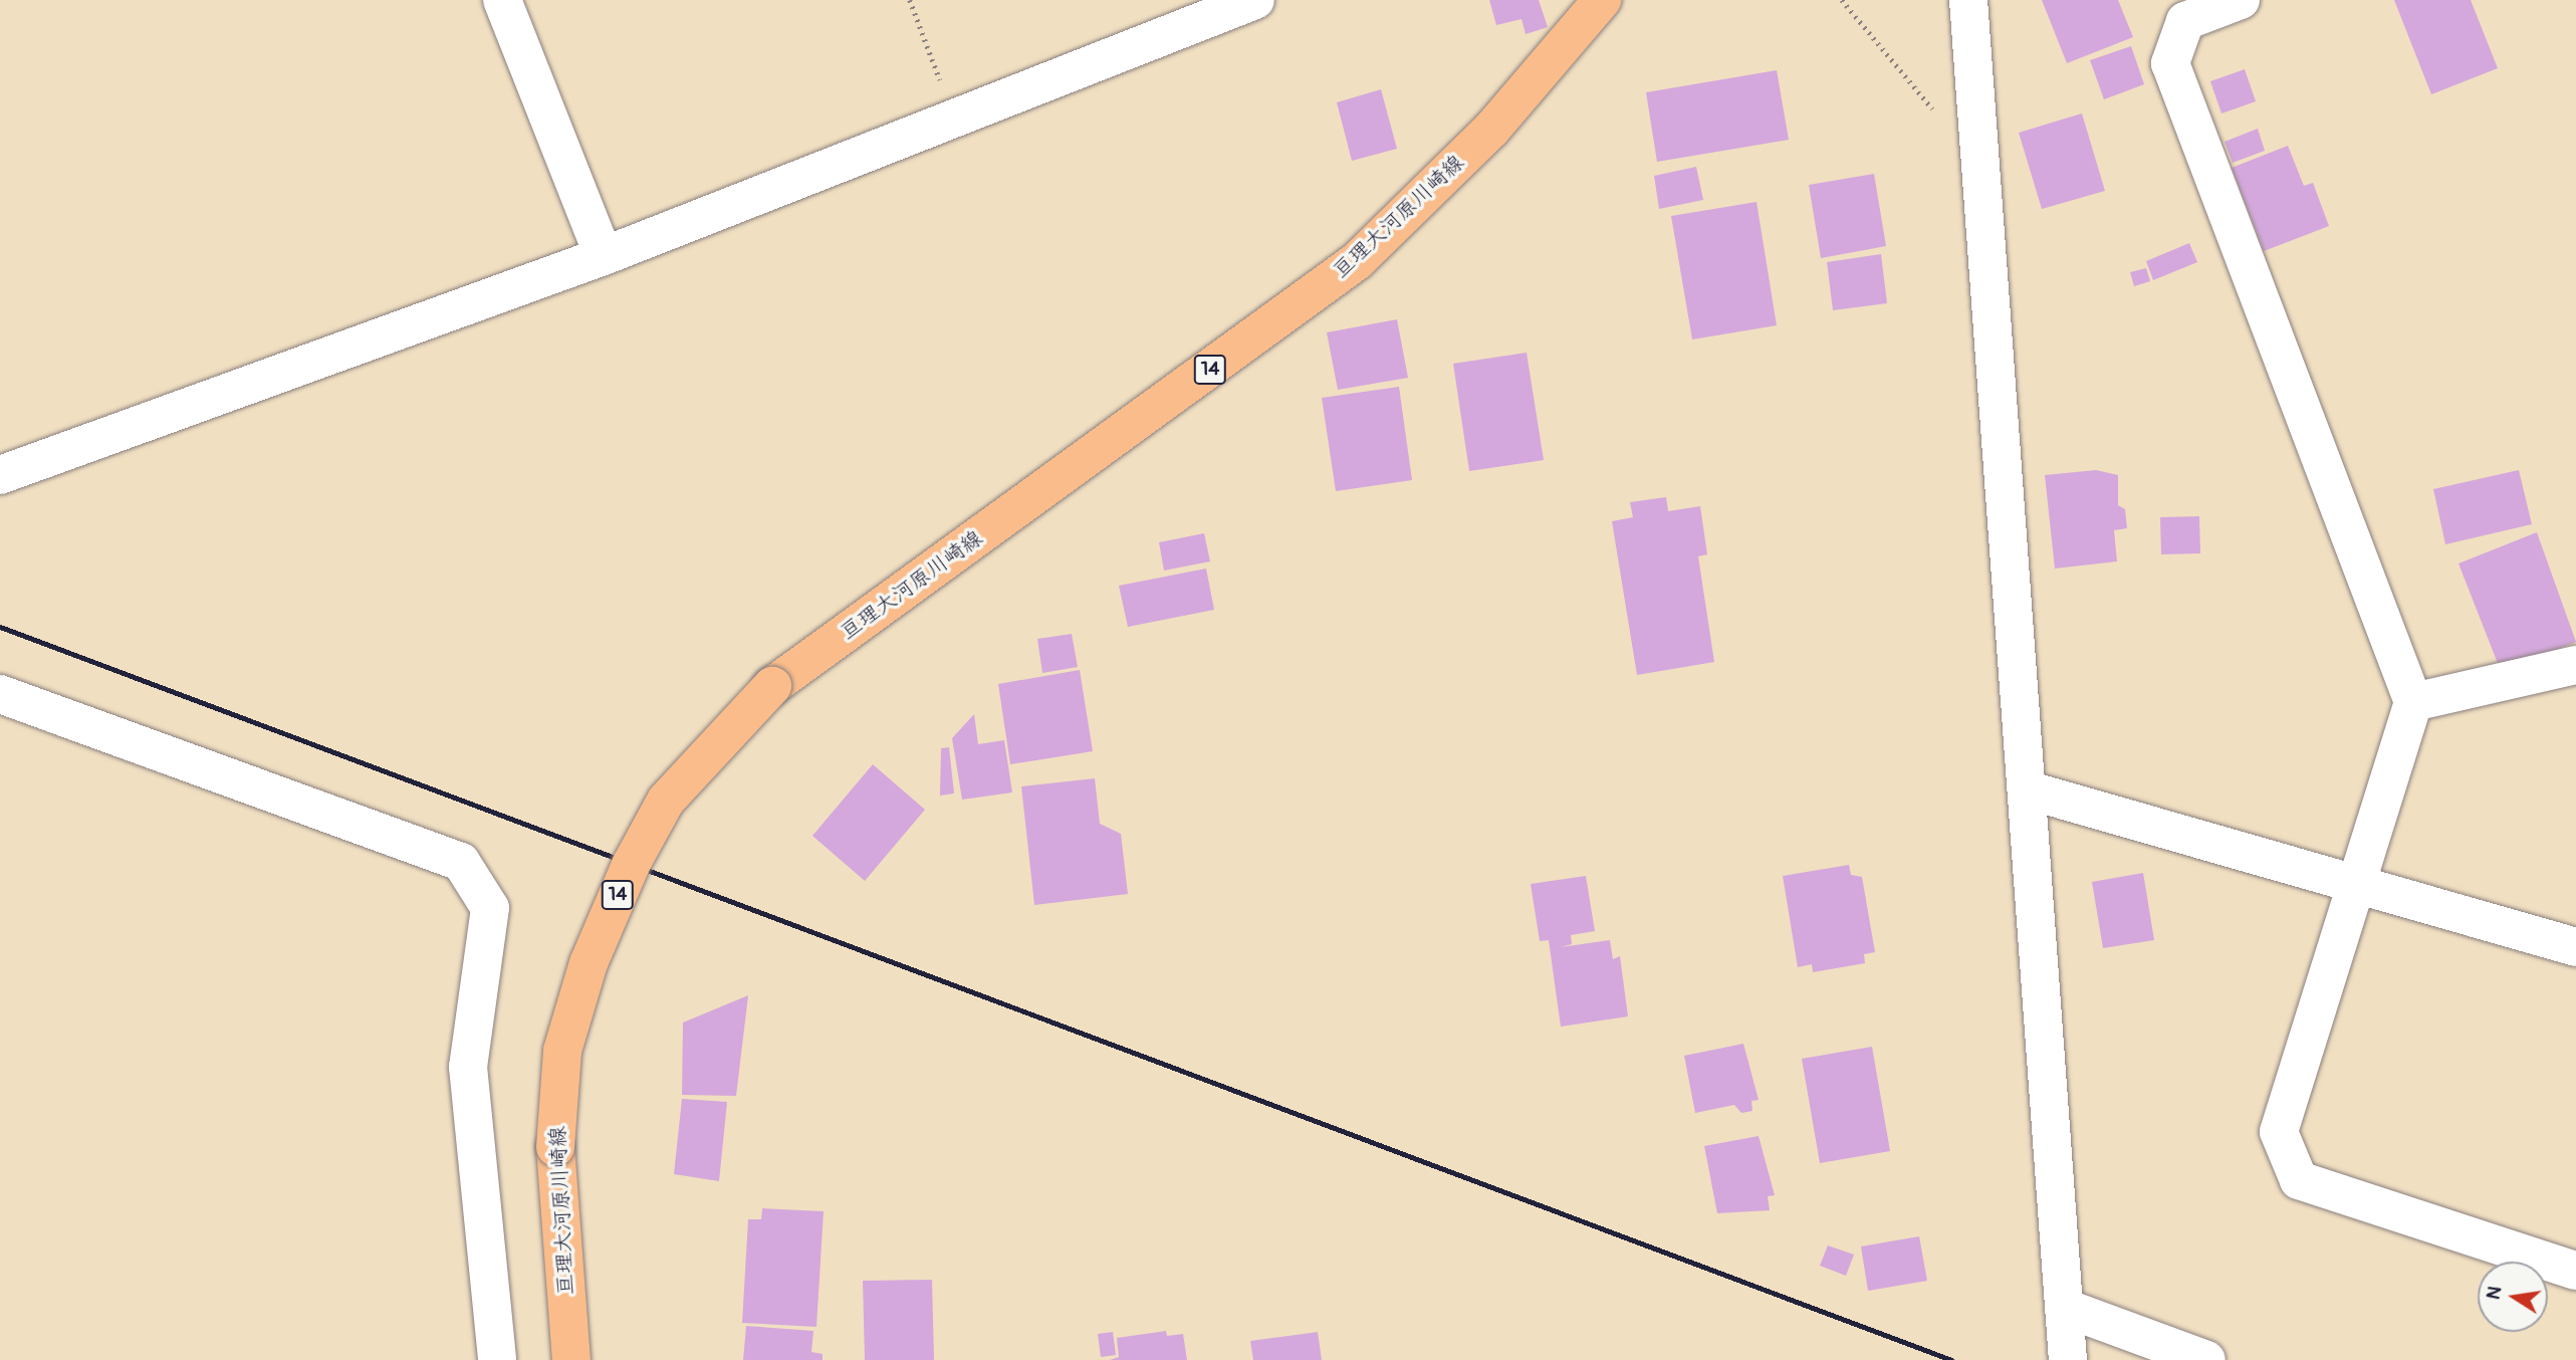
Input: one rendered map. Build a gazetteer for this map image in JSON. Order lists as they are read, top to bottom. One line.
{"streets":{"main road":["亘理大河原川崎線","14"]},"north":"left"}
